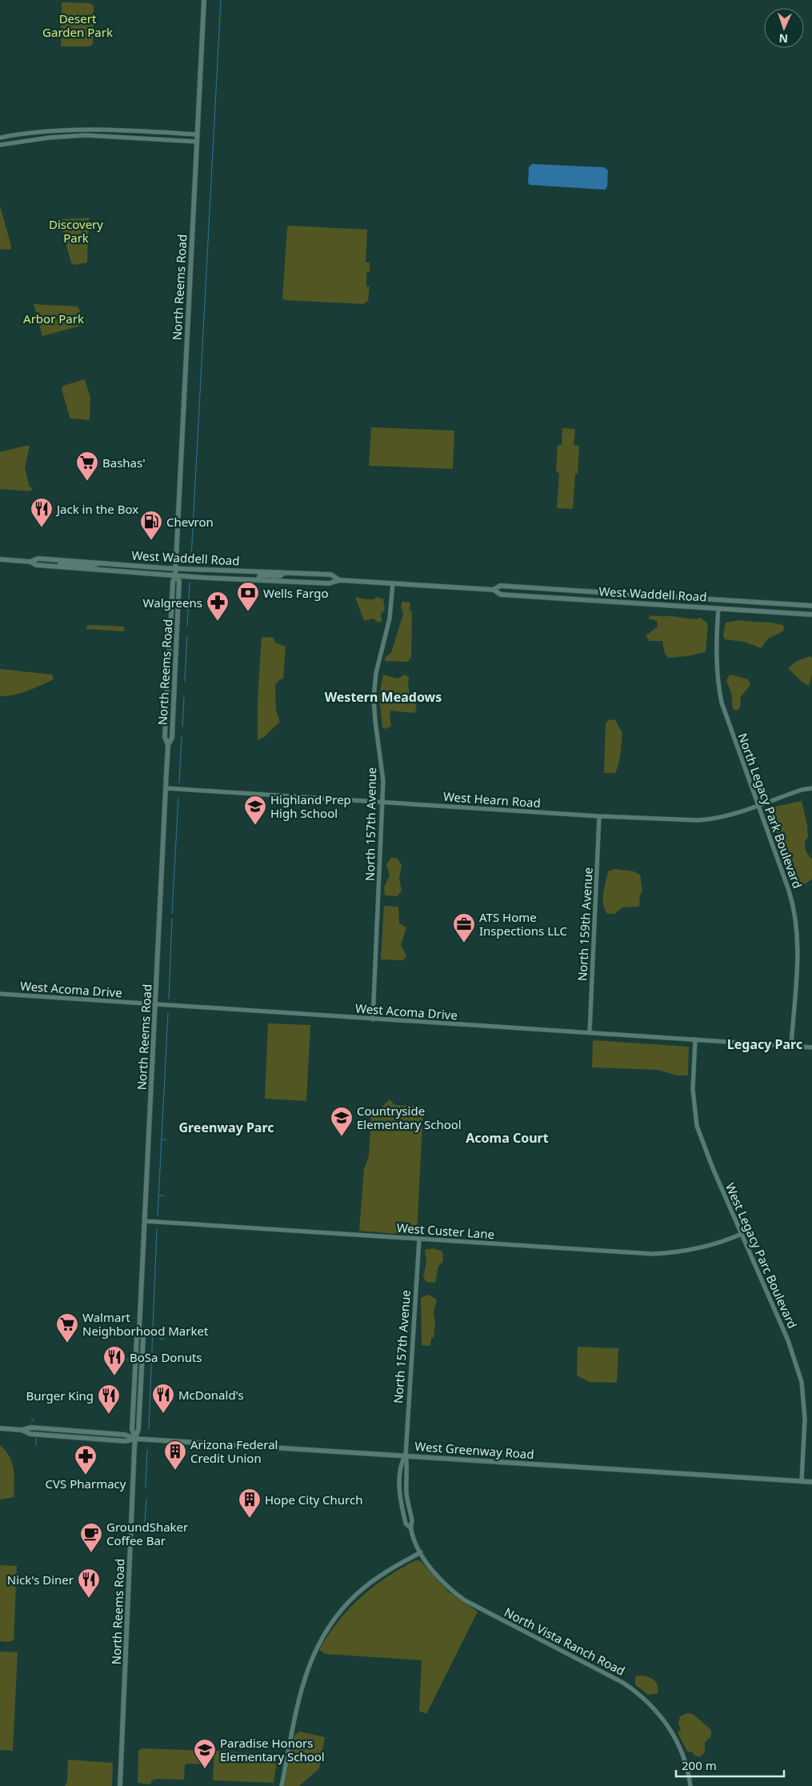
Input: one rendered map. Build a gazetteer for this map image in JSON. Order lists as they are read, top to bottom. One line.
{"streets":{"main road":["North Reems Road","West Waddell Road","West Greenway Road"],"street":["West Hearn Road","North Legacy Park Boulevard","North 157th Avenue","North 159th Avenue","West Acoma Drive","West Custer Lane","West Legacy Parc Boulevard","North Vista Ranch Road"]},"crossings":[["North Reems Road","West Waddell Road"],["North Reems Road","West Hearn Road"],["North Reems Road","West Acoma Drive"],["North Reems Road","West Custer Lane"],["North Reems Road","West Greenway Road"],["West Waddell Road","North Legacy Park Boulevard"],["West Waddell Road","North 157th Avenue"],["West Hearn Road","North Legacy Park Boulevard"],["West Hearn Road","North 157th Avenue"],["West Hearn Road","North 159th Avenue"],["North Legacy Park Boulevard","West Acoma Drive"],["North 157th Avenue","West Acoma Drive"],["North 157th Avenue","West Custer Lane"],["North 157th Avenue","West Greenway Road"],["North 157th Avenue","North Vista Ranch Road"],["North 159th Avenue","West Acoma Drive"],["West Acoma Drive","West Legacy Parc Boulevard"],["West Custer Lane","West Legacy Parc Boulevard"],["West Legacy Parc Boulevard","West Greenway Road"],["West Greenway Road","North Vista Ranch Road"]],"districts":["Western Meadows","Legacy Parc","Greenway Parc","Acoma Court"],"parks":["Desert Garden Park","Discovery Park","Arbor Park"],"places":{"supermarket":["Bashas'","Walmart Neighborhood Market"],"restaurant":["Jack in the Box","BoSa Donuts","McDonald's","Burger King","Nick's Diner"],"fuel station":["Chevron"],"bank":["Wells Fargo"],"pharmacy":["Walgreens","CVS Pharmacy"],"school or university":["Highland Prep High School","Countryside Elementary School","Paradise Honors Elementary School"],"office":["ATS Home Inspections LLC"],"building":["Arizona Federal Credit Union","Hope City Church"],"cafe":["GroundShaker Coffee Bar"]},"scale_bar":"200 m","north":"bottom"}
